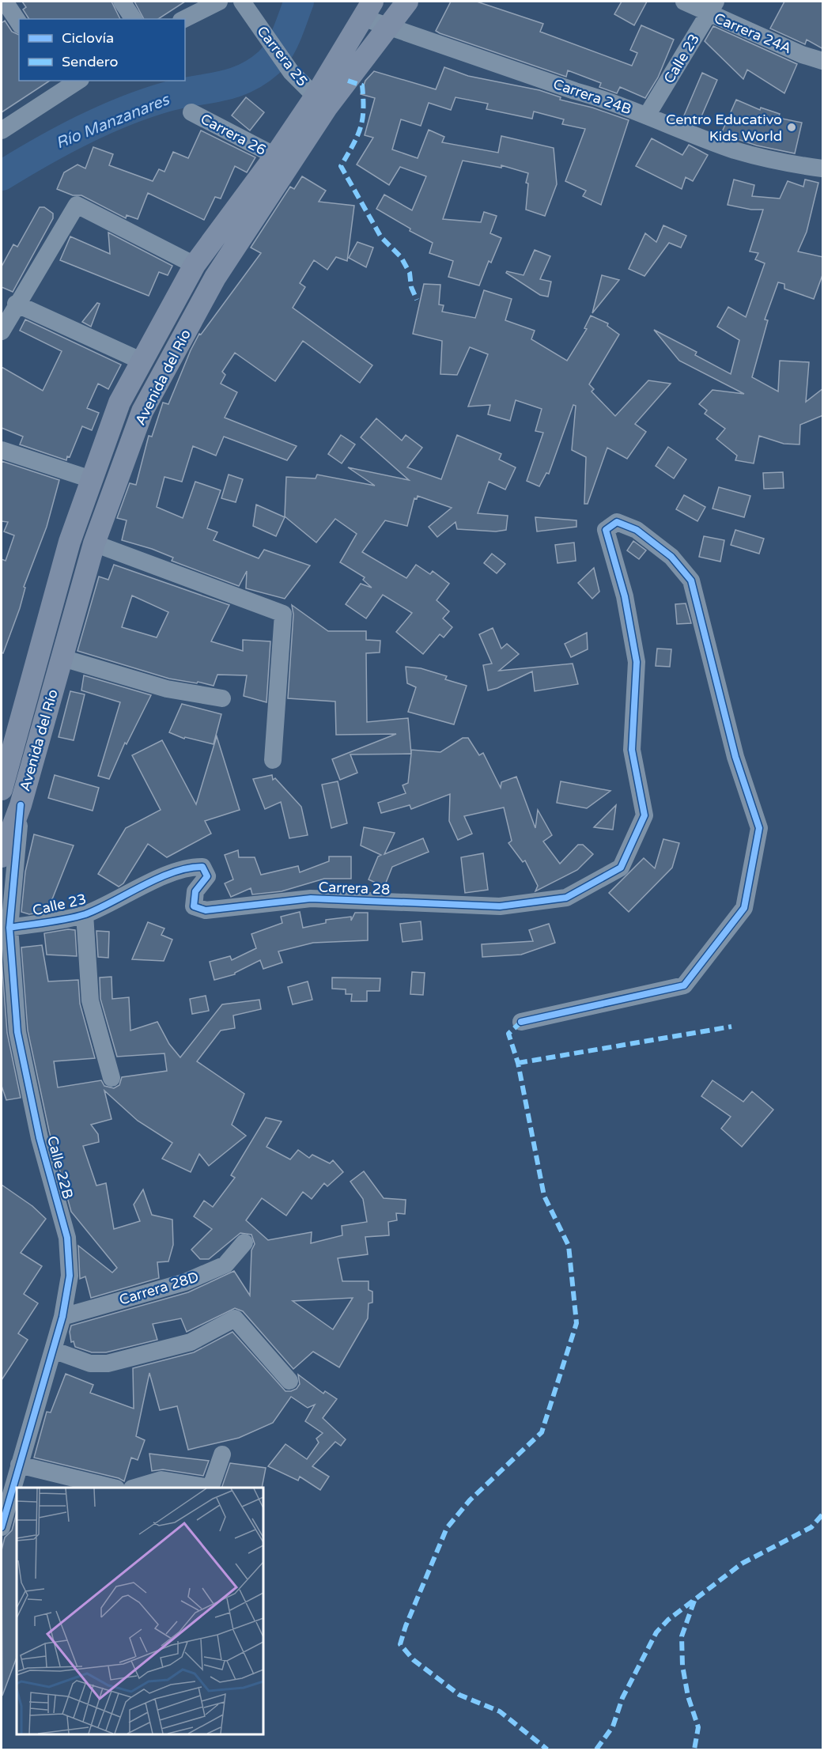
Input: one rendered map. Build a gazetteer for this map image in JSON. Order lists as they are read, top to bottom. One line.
{"streets":{"main road":["Avenida del Río"],"street":["Carrera 24A","Carrera 25","Calle 23","Carrera 24B","Carrera 26","Carrera 28","Calle 22B","Carrera 28D"]},"crossings":[["Carrera 24A","Calle 23"],["Carrera 25","Avenida del Río"],["Calle 23","Carrera 24B"],["Calle 23","Carrera 28"],["Calle 23","Calle 22B"],["Carrera 24B","Avenida del Río"],["Carrera 26","Avenida del Río"],["Avenida del Río","Calle 22B"],["Calle 22B","Carrera 28D"]],"water":["Río Manzanares"],"places":["Centro Educativo Kids World"],"legend":["Ciclovía","Sendero"]}
